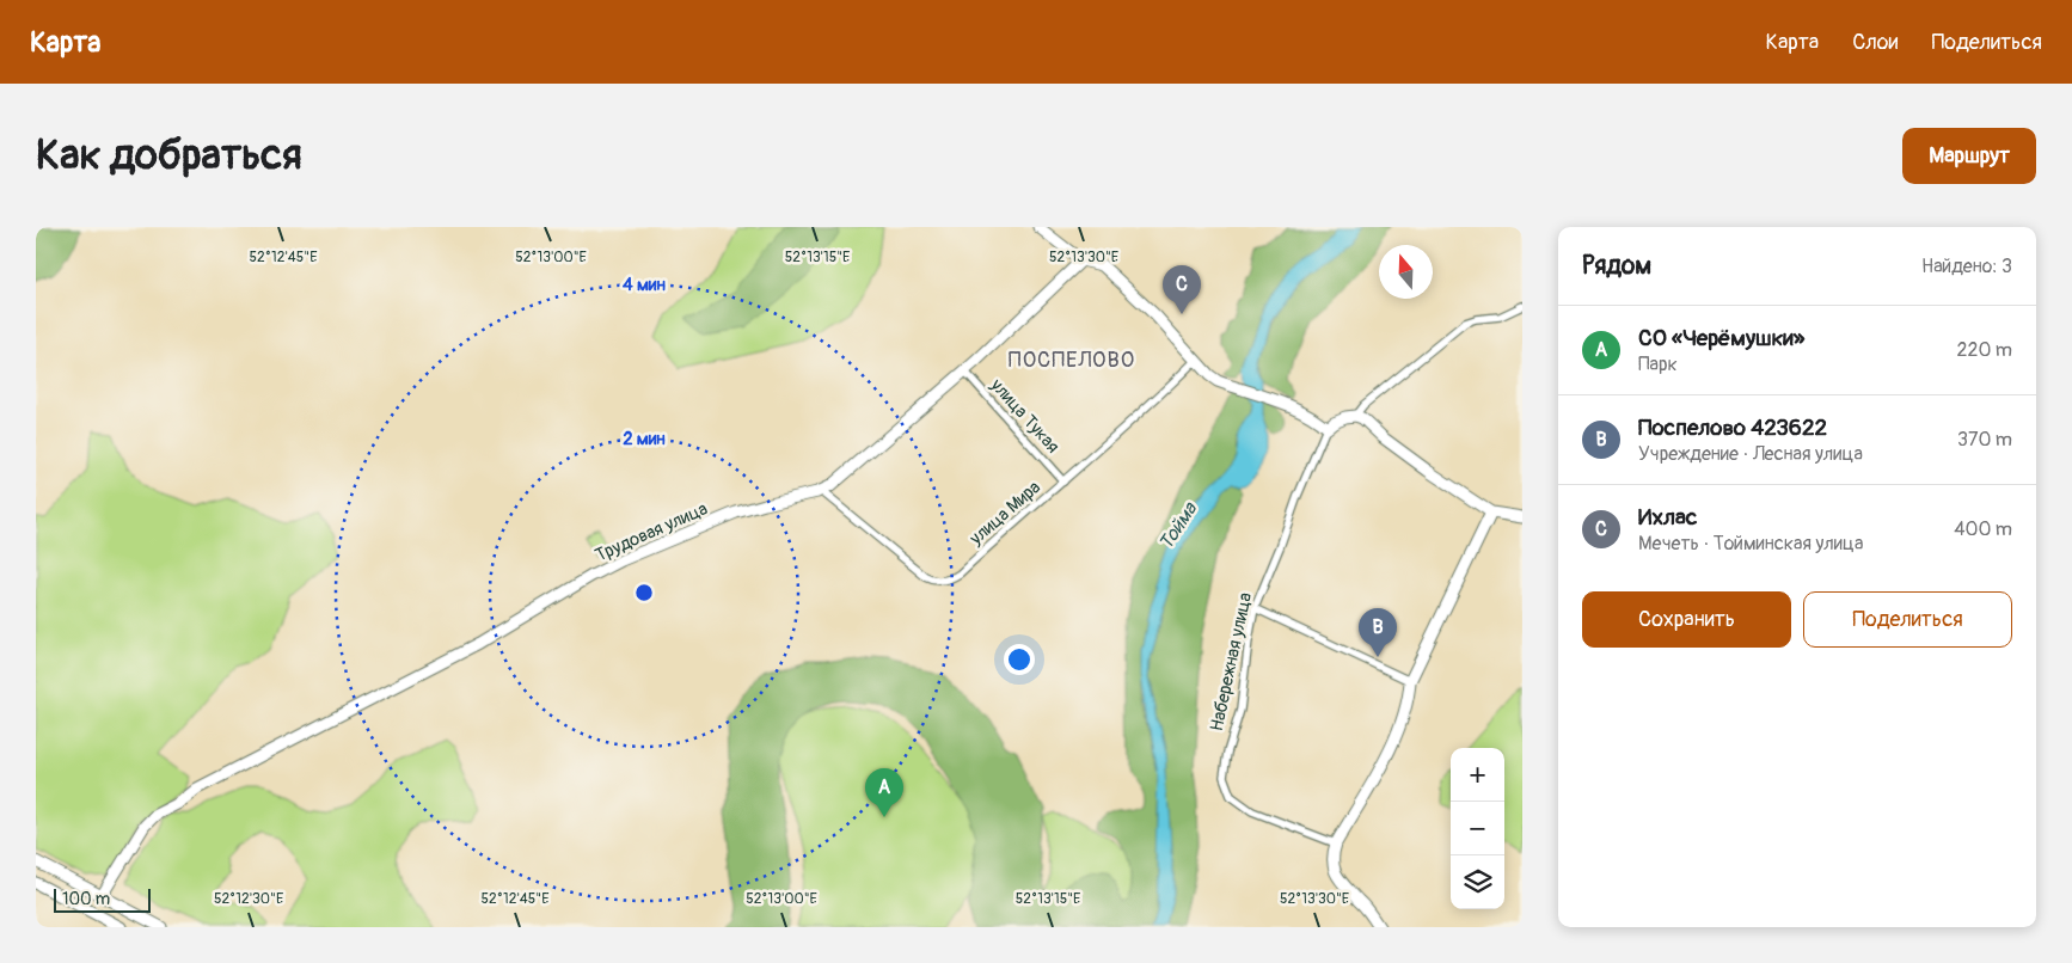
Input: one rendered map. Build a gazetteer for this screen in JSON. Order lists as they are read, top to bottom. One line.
{"streets":{"street":["улица Тукая","улица Мира","Трудовая улица","Набережная улица"]},"crossings":[["улица Тукая","улица Мира"],["улица Тукая","Трудовая улица"],["улица Мира","Трудовая улица"]],"districts":["ПОСПЕЛОВО"],"water":["Тойма"],"scale_bar":"100 m","north":"top","page":{"header":"Карта","nav":["Карта","Слои","Поделиться"],"buttons":["Маршрут",["Сохранить","Поделиться"]],"title":"Как добраться","heading":["Рядом","Найдено: 3"],"pins":["C","B","A"],"list":[{"mark":"A","name":"СО «Черёмушки»","note":"Парк","value":"220 m"},{"mark":"B","name":"Поспелово 423622","note":"Учреждение · Лесная улица","value":"370 m"},{"mark":"C","name":"Ихлас","note":"Мечеть · Тойминская улица","value":"400 m"}],"map_buttons":["+","−"],"scale":"100 m"},"coordinates":["52°12'45\"E","52°13'00\"E","52°13'15\"E","52°13'30\"E","52°12'30\"E"],"rings":["4 мин","2 мин"]}
